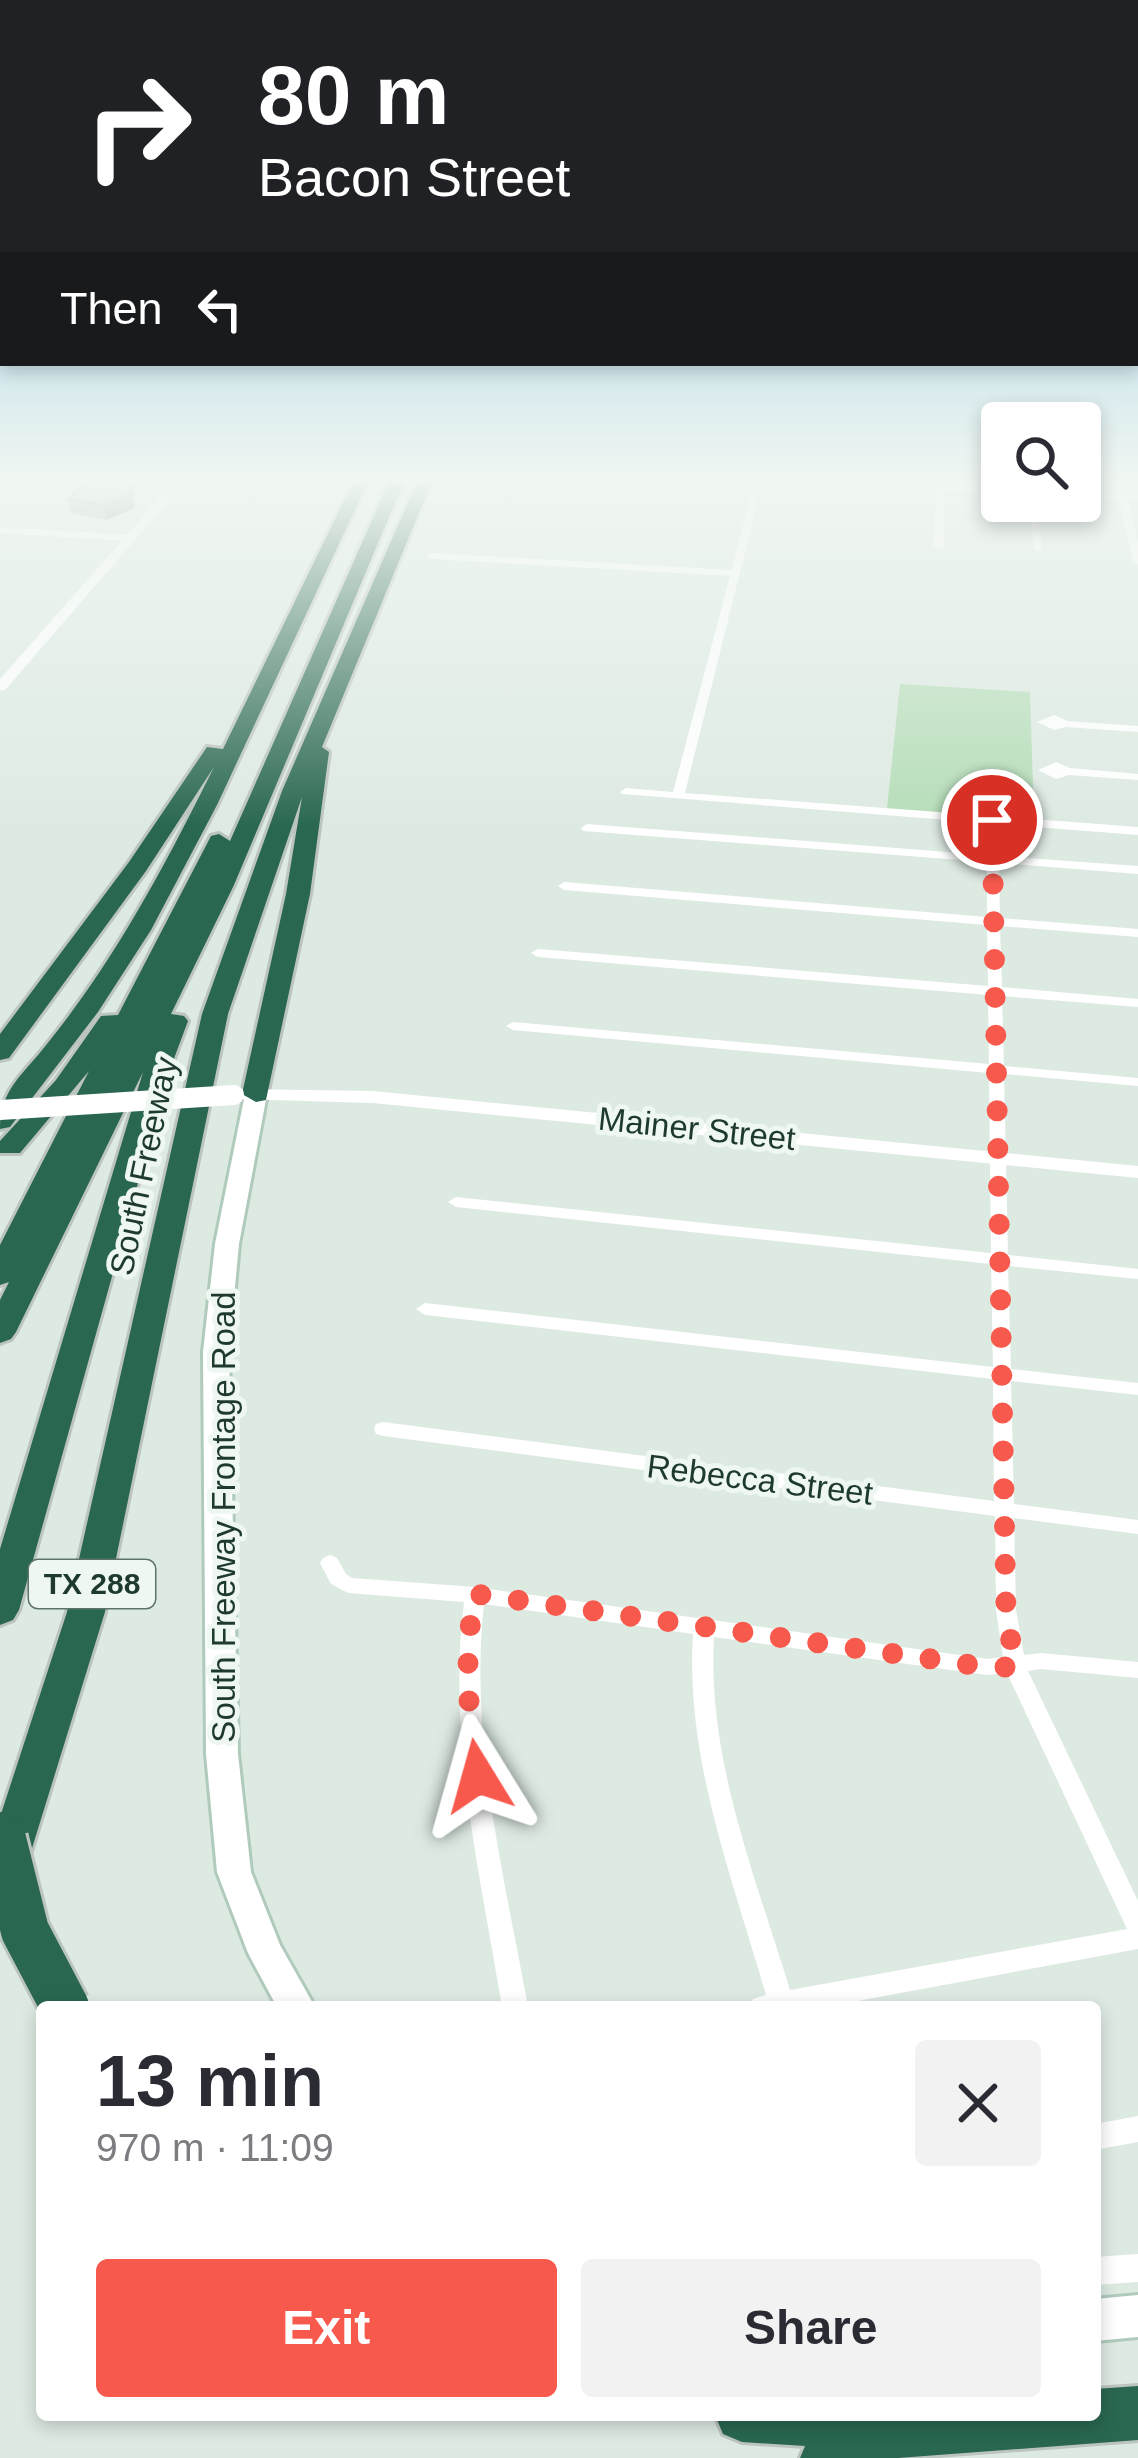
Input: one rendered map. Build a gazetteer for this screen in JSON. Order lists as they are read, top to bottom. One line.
{"streets":{"highway":["South Freeway","TX 288"],"main road":["South Freeway Frontage Road"],"street":["Mainer Street","Rebecca Street"]},"crossings":[["Mainer Street","South Freeway Frontage Road"]],"page":{"turn":["80 m","Bacon Street"],"then":"Then","heading":["13 min","970 m · 11:09"],"buttons":["Exit","Share"]}}
